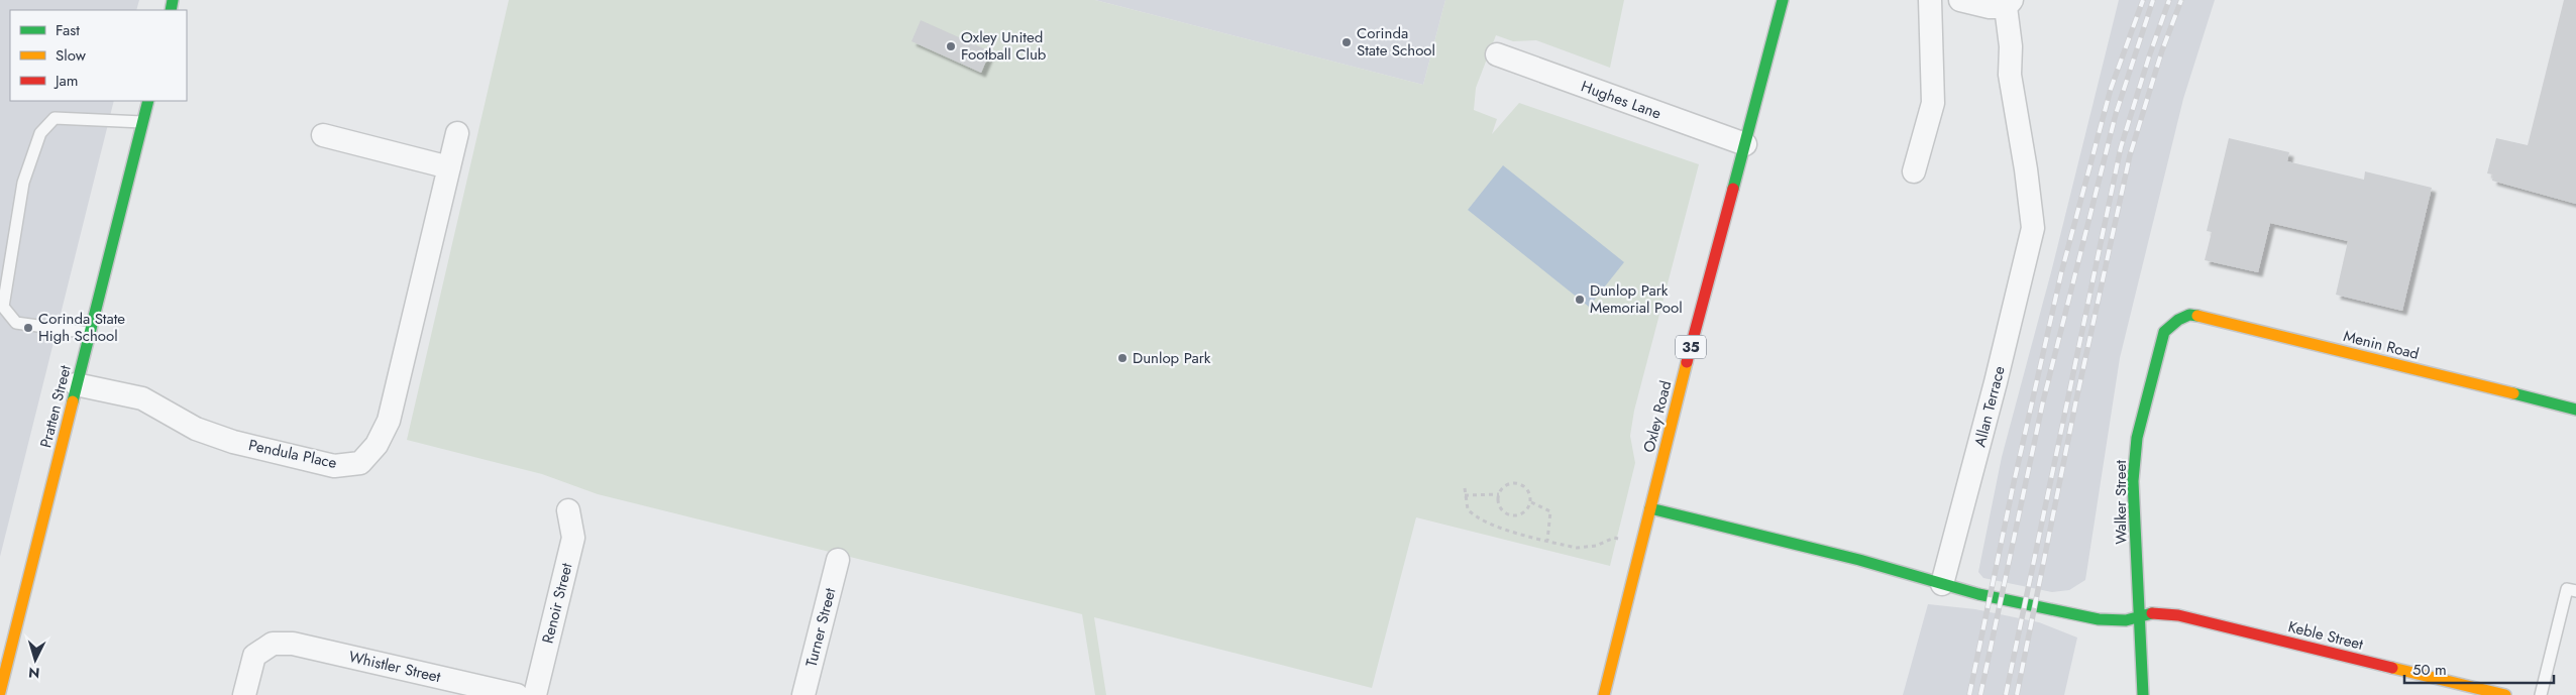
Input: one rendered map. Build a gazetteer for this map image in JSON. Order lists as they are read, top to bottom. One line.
{"streets":{"street":["Hughes Lane","Menin Road","35","Pratten Street","Allan Terrace","Oxley Road","Pendula Place","Walker Street","Renoir Street","Turner Street","Keble Street","Whistler Street"]},"crossings":[["Hughes Lane","Oxley Road"],["Menin Road","Walker Street"],["Pratten Street","Pendula Place"],["Walker Street","Keble Street"]],"places":["Corinda State School","Oxley United Football Club","Dunlop Park Memorial Pool","Corinda State High School","Dunlop Park"],"legend":["Fast","Slow","Jam"],"scale_bar":"50 m","north":"bottom"}
